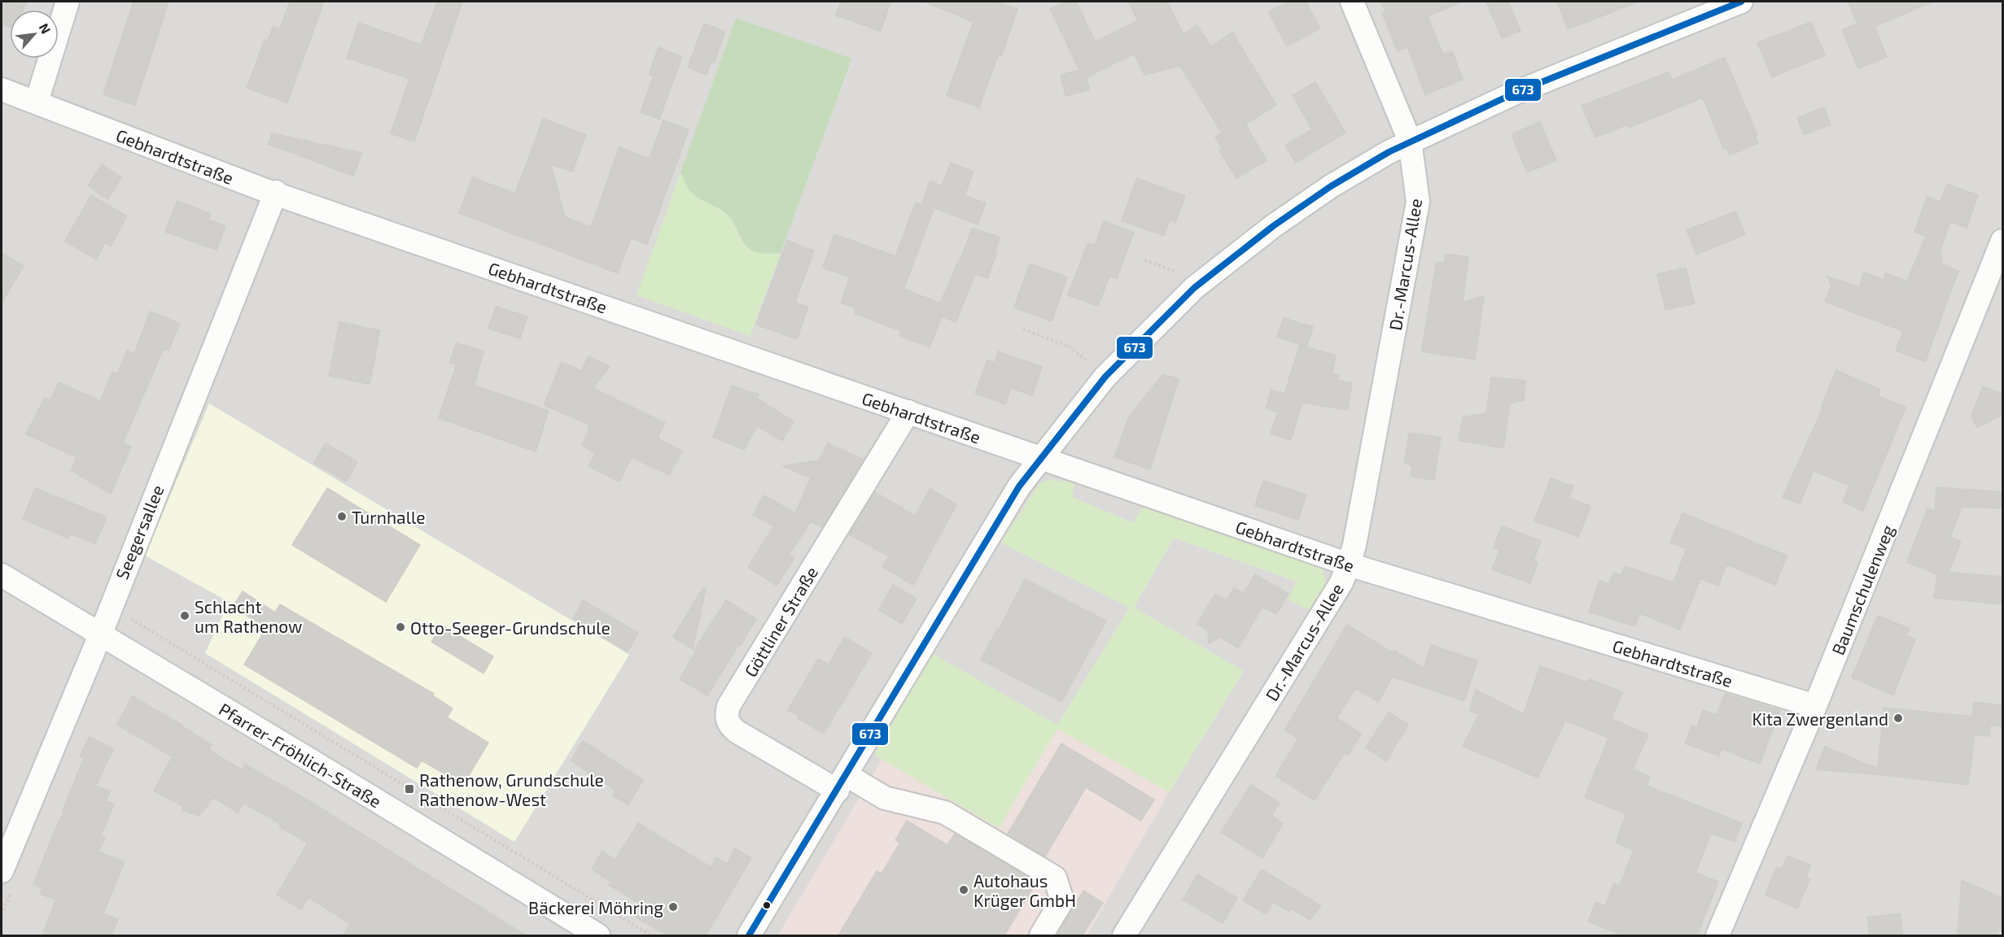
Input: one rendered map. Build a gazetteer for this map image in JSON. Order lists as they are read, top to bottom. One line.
{"streets":{"street":["Gebhardtstraße","Dr.-Marcus-Allee","Seegersallee","Baumschulenweg","Göttliner Straße","Pfarrer-Fröhlich-Straße"]},"crossings":[["Gebhardtstraße","Dr.-Marcus-Allee"],["Gebhardtstraße","Seegersallee"],["Gebhardtstraße","Baumschulenweg"],["Gebhardtstraße","Göttliner Straße"],["Seegersallee","Pfarrer-Fröhlich-Straße"]],"places":{"other":["Turnhalle","Schlacht um Rathenow","Otto-Seeger-Grundschule","Kita Zwergenland","Autohaus Krüger GmbH","Bäckerei Möhring"],"transit":["Rathenow, Grundschule Rathenow-West"]},"lines":["transit line 673"],"north":"top right"}
